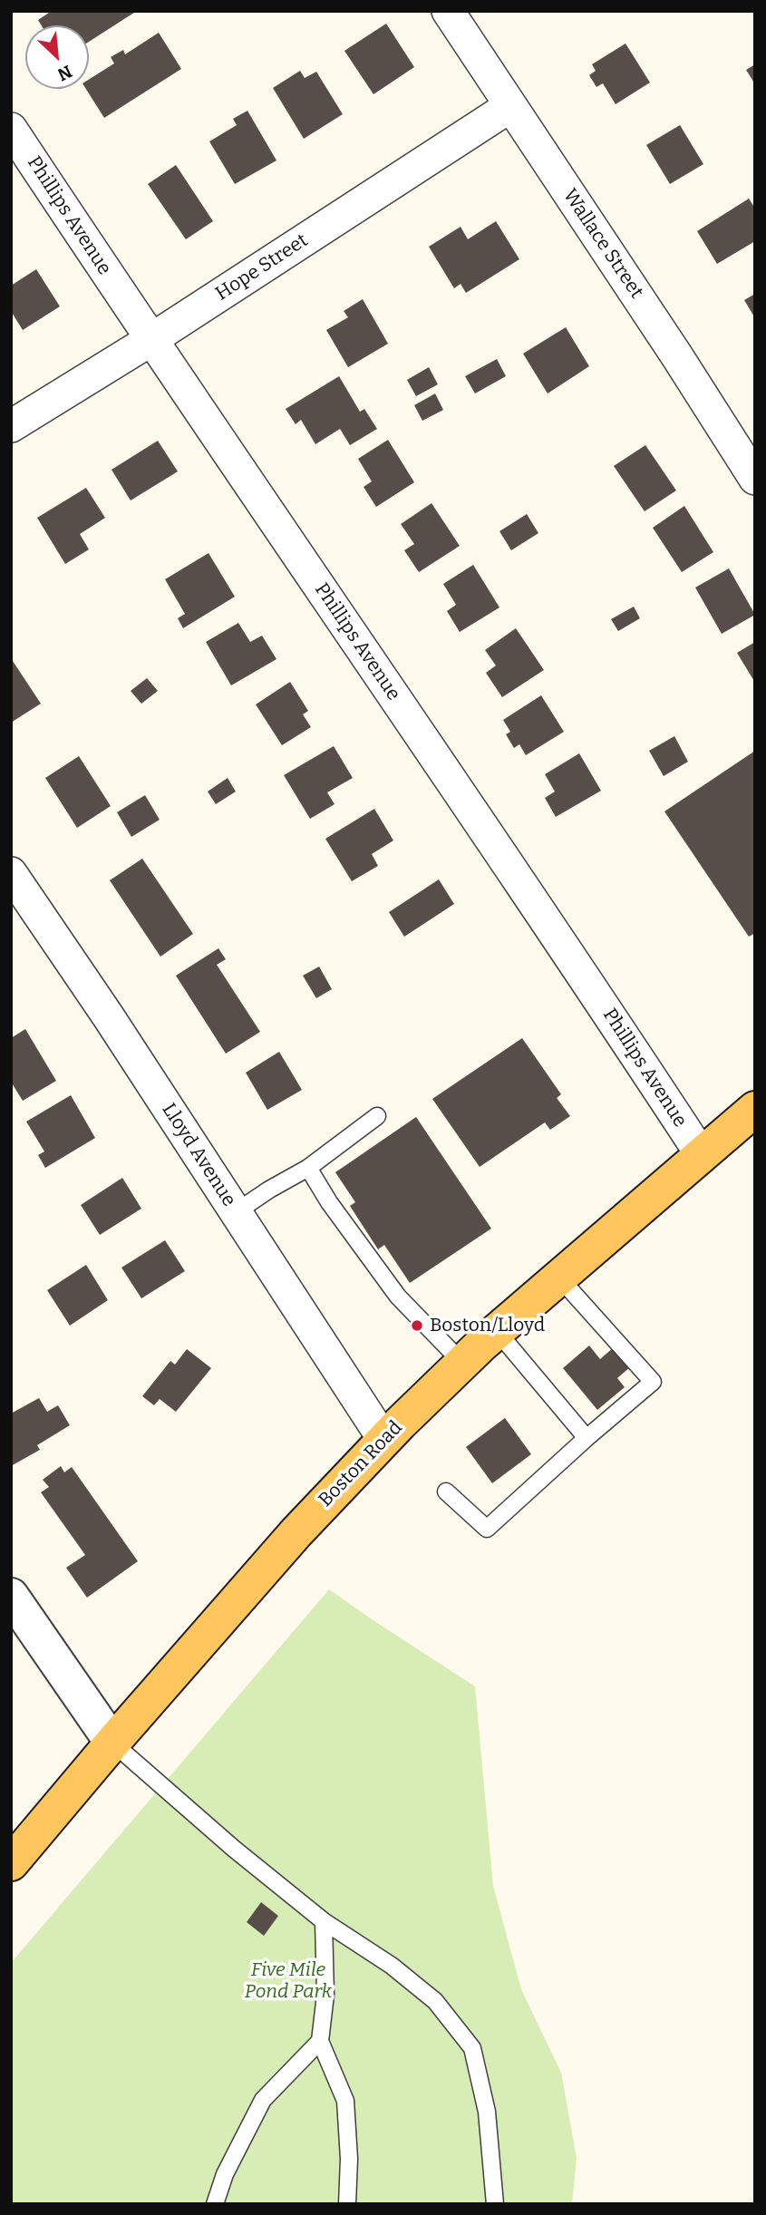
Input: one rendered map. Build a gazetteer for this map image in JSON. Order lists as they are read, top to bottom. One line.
{"streets":{"main road":["Boston Road"],"street":["Phillips Avenue","Wallace Street","Hope Street","Lloyd Avenue"]},"crossings":[["Phillips Avenue","Hope Street"],["Phillips Avenue","Boston Road"],["Wallace Street","Hope Street"],["Lloyd Avenue","Boston Road"]],"parks":["Five Mile Pond Park"],"places":["Boston/Lloyd"],"north":"bottom right"}
